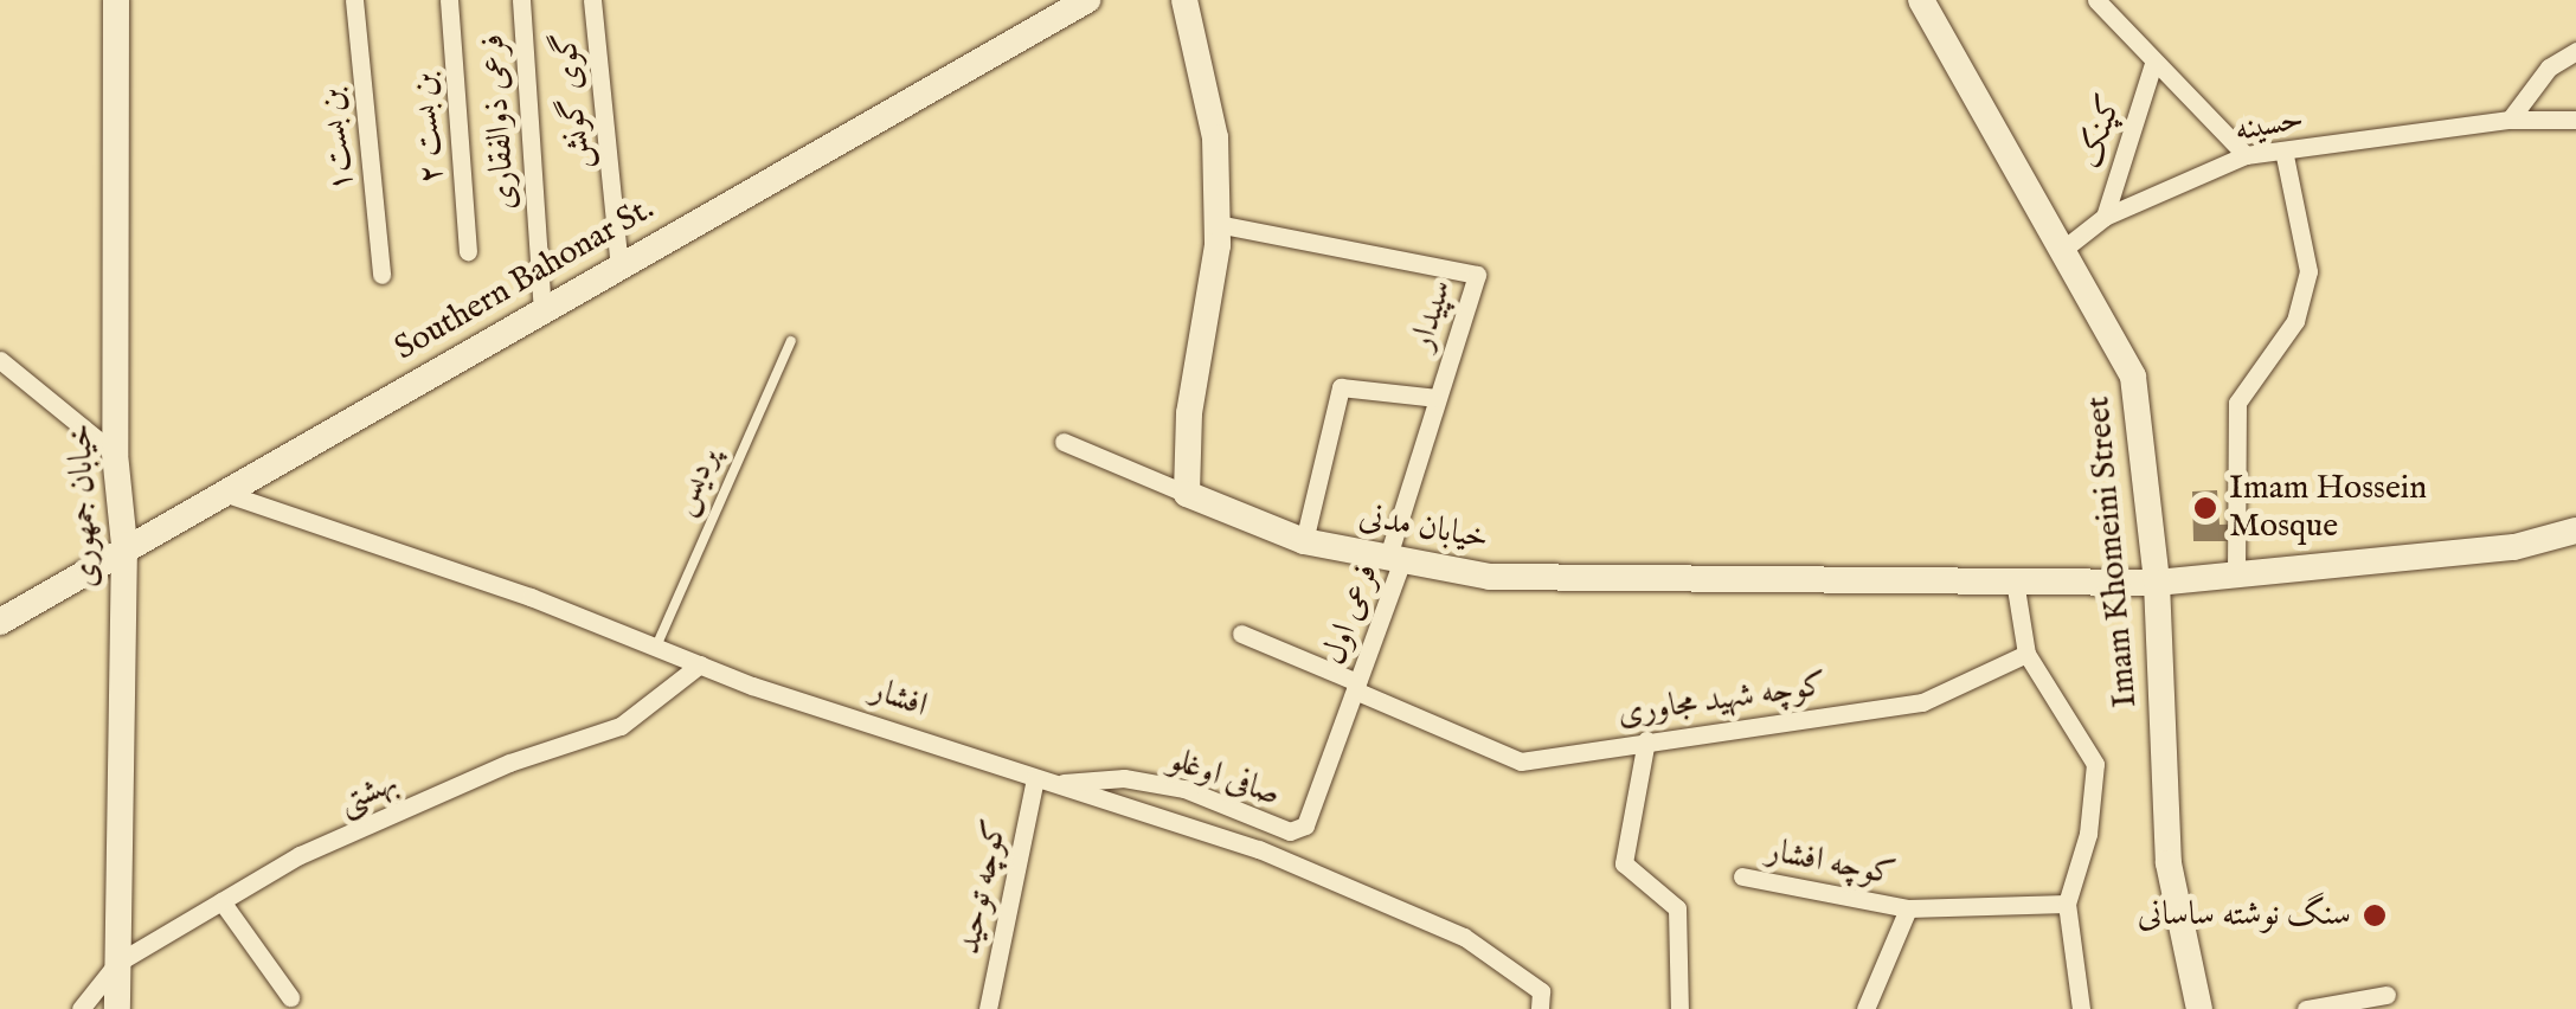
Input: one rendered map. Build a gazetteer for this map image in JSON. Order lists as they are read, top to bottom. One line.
{"streets":{"street":["گوی گونش","فرعی ذوالفقاری","حسینه","بن بست ۲","کپنک","بن بست۱","Southern Bahonar St.","سپیدار","خیابان جمهوری","خیابان مدنی","Imam Khomeini Street","فرعی اول","افشار","کوچه شهید مجاوری","صافی اوغلو","بهشتی","کوچه افشار","کوچه توحید"],"lane":["پردیس"]},"crossings":[["گوی گونش","Southern Bahonar St."],["فرعی ذوالفقاری","Southern Bahonar St."],["حسینه","کپنک"],["حسینه","Imam Khomeini Street"],["Southern Bahonar St.","خیابان جمهوری"],["Southern Bahonar St.","افشار"],["سپیدار","خیابان مدنی"],["سپیدار","فرعی اول"],["پردیس","افشار"],["خیابان جمهوری","بهشتی"],["خیابان مدنی","Imam Khomeini Street"],["خیابان مدنی","فرعی اول"],["فرعی اول","کوچه شهید مجاوری"],["فرعی اول","صافی اوغلو"],["افشار","صافی اوغلو"],["افشار","بهشتی"],["افشار","کوچه توحید"],["کوچه شهید مجاوری","صافی اوغلو"],["صافی اوغلو","کوچه توحید"]],"places":["Imam Hossein Mosque","سنگ نوشته ساسانی"]}
